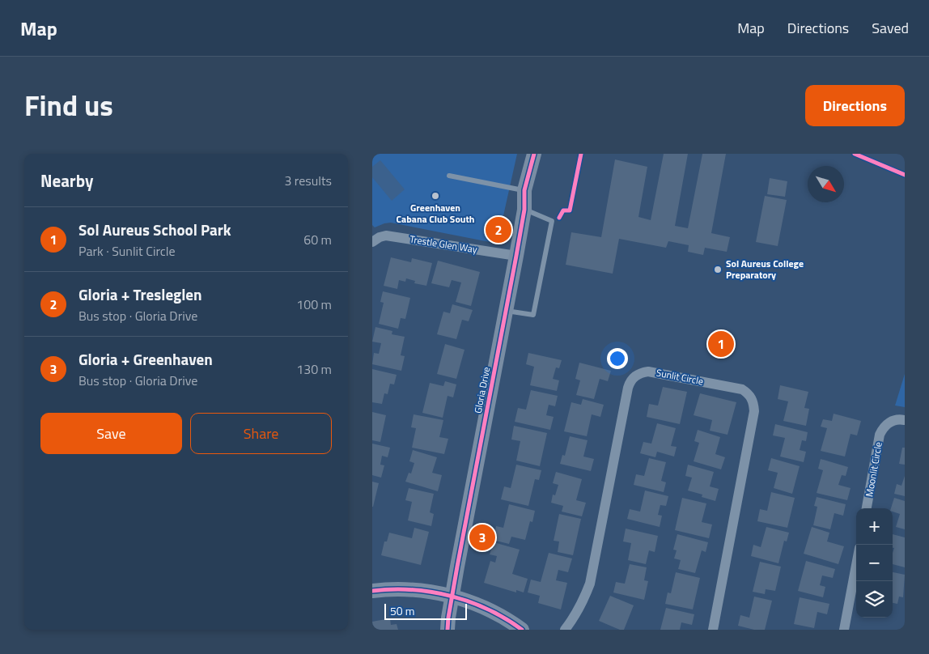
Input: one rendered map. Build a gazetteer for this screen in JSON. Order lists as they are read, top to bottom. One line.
{"streets":{"street":["Trestle Glen Way","Sunlit Circle","Gloria Drive","Moonlit Circle"]},"crossings":[["Trestle Glen Way","Gloria Drive"]],"places":["Greenhaven Cabana Club South","Sol Aureus College Preparatory"],"scale_bar":"50 m","north":"bottom right","page":{"header":"Map","nav":["Map","Directions","Saved"],"title":"Find us","buttons":["Directions",["Save","Share"]],"heading":["Nearby","3 results"],"list":[{"mark":"1","name":"Sol Aureus School Park","note":"Park · Sunlit Circle","value":"60 m"},{"mark":"2","name":"Gloria + Tresleglen","note":"Bus stop · Gloria Drive","value":"100 m"},{"mark":"3","name":"Gloria + Greenhaven","note":"Bus stop · Gloria Drive","value":"130 m"}],"pins":["2","1","3"],"map_buttons":["+","−"],"scale":"50 m"}}
